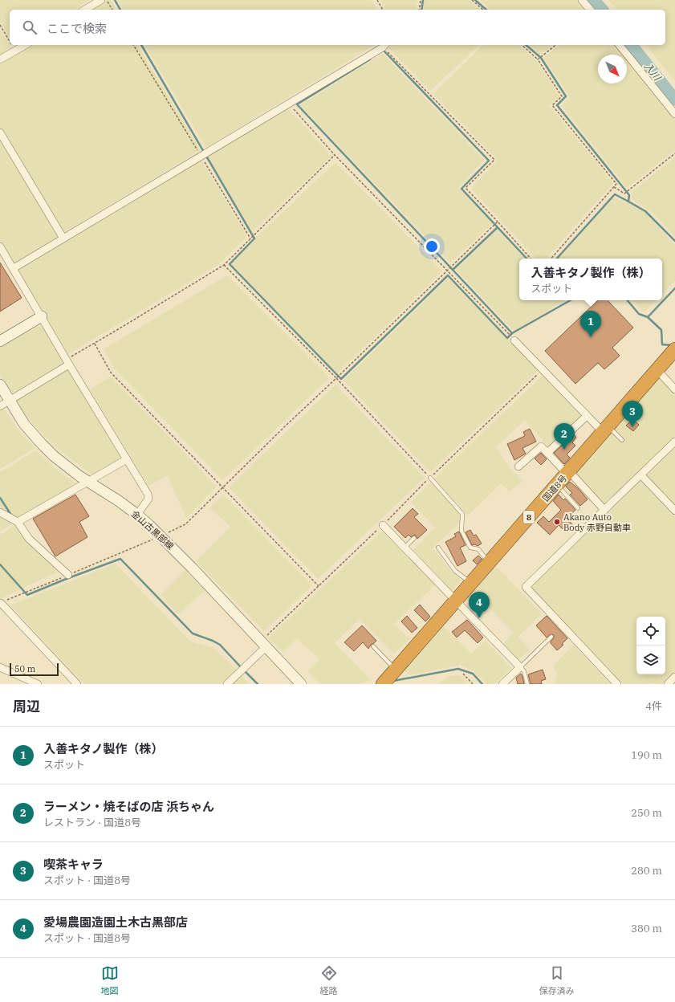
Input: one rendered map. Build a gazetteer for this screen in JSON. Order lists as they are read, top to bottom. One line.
{"streets":{"highway":["国道8号","8"],"main road":["金山古黒部線"]},"water":["入川"],"places":["Akano Auto Body 赤野自動車"],"scale_bar":"50 m","north":"bottom right","page":{"search":"ここで検索","popup":["入善キタノ製作（株）","スポット"],"pins":["1","3","2","4"],"scale":"50 m","heading":["周辺","4件"],"list":[{"mark":"1","name":"入善キタノ製作（株）","note":"スポット","value":"190 m"},{"mark":"2","name":"ラーメン・焼そばの店 浜ちゃん","note":"レストラン · 国道8号","value":"250 m"},{"mark":"3","name":"喫茶キャラ","note":"スポット · 国道8号","value":"280 m"},{"mark":"4","name":"愛場農園造園土木古黒部店","note":"スポット · 国道8号","value":"380 m"}],"nav":["地図","経路","保存済み"]}}
